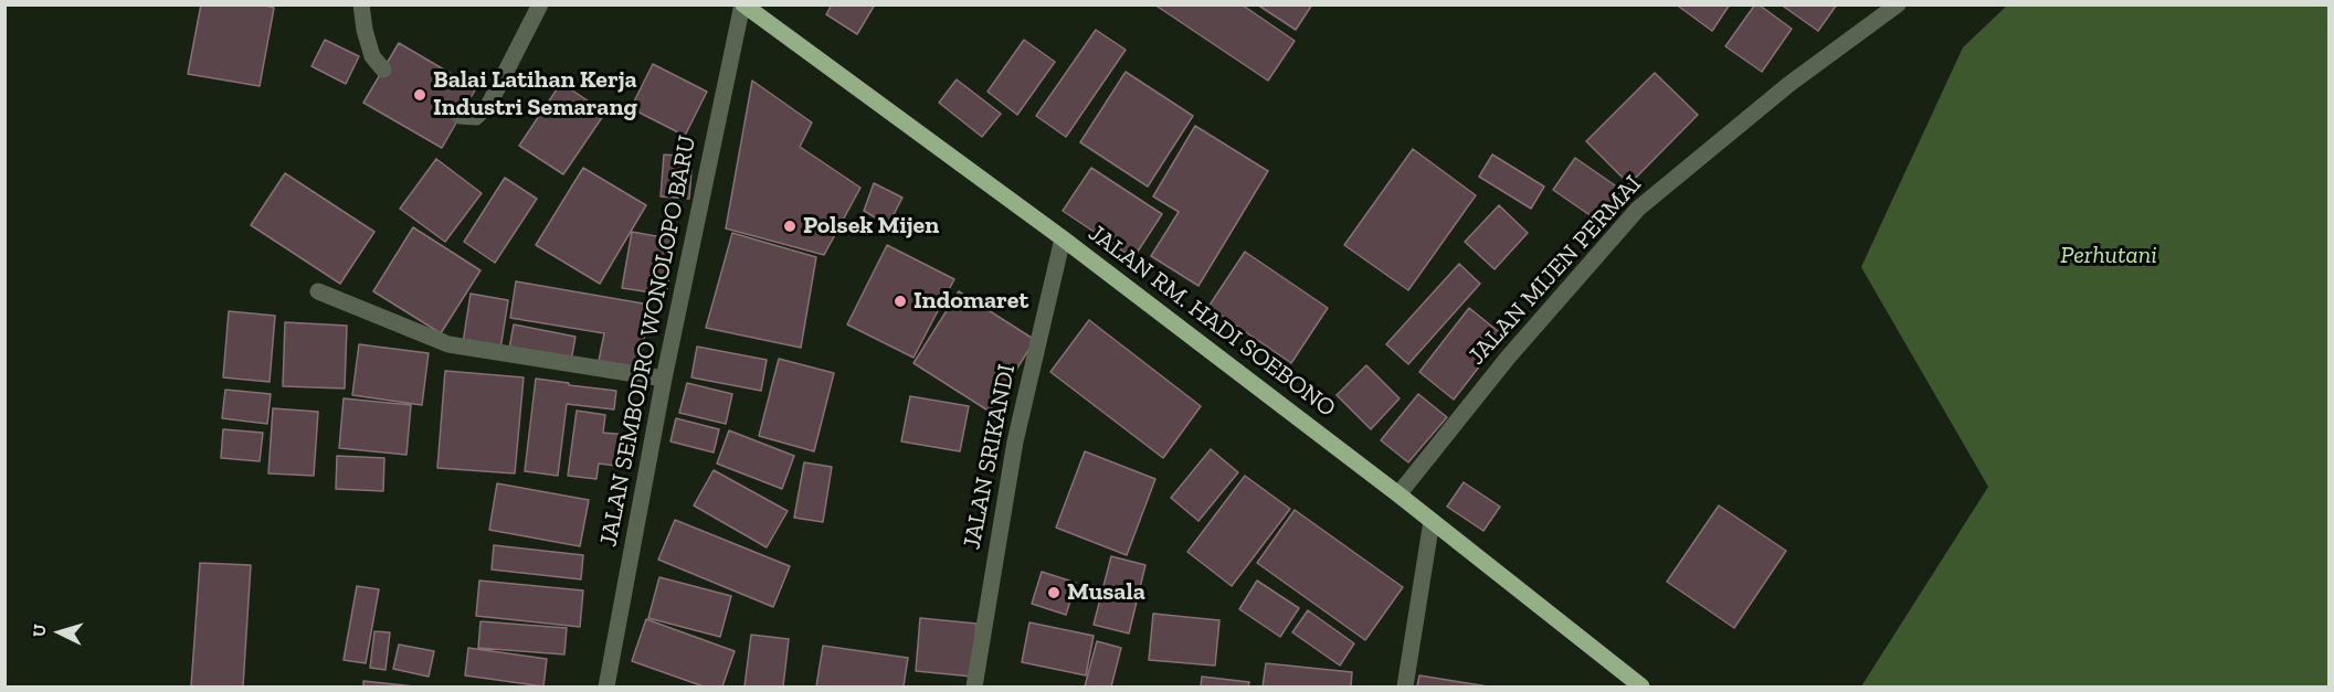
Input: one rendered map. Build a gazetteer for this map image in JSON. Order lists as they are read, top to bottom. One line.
{"streets":{"main road":["JALAN RM. HADI SOEBONO"],"street":["JALAN MIJEN PERMAI","JALAN SEMBODRO WONOLOPO BARU","JALAN SRIKANDI"]},"crossings":[["JALAN MIJEN PERMAI","JALAN RM. HADI SOEBONO"],["JALAN RM. HADI SOEBONO","JALAN SEMBODRO WONOLOPO BARU"],["JALAN RM. HADI SOEBONO","JALAN SRIKANDI"]],"parks":["Perhutani"],"places":["Balai Latihan Kerja Industri Semarang","Polsek Mijen","Indomaret","Musala"],"north":"left"}
